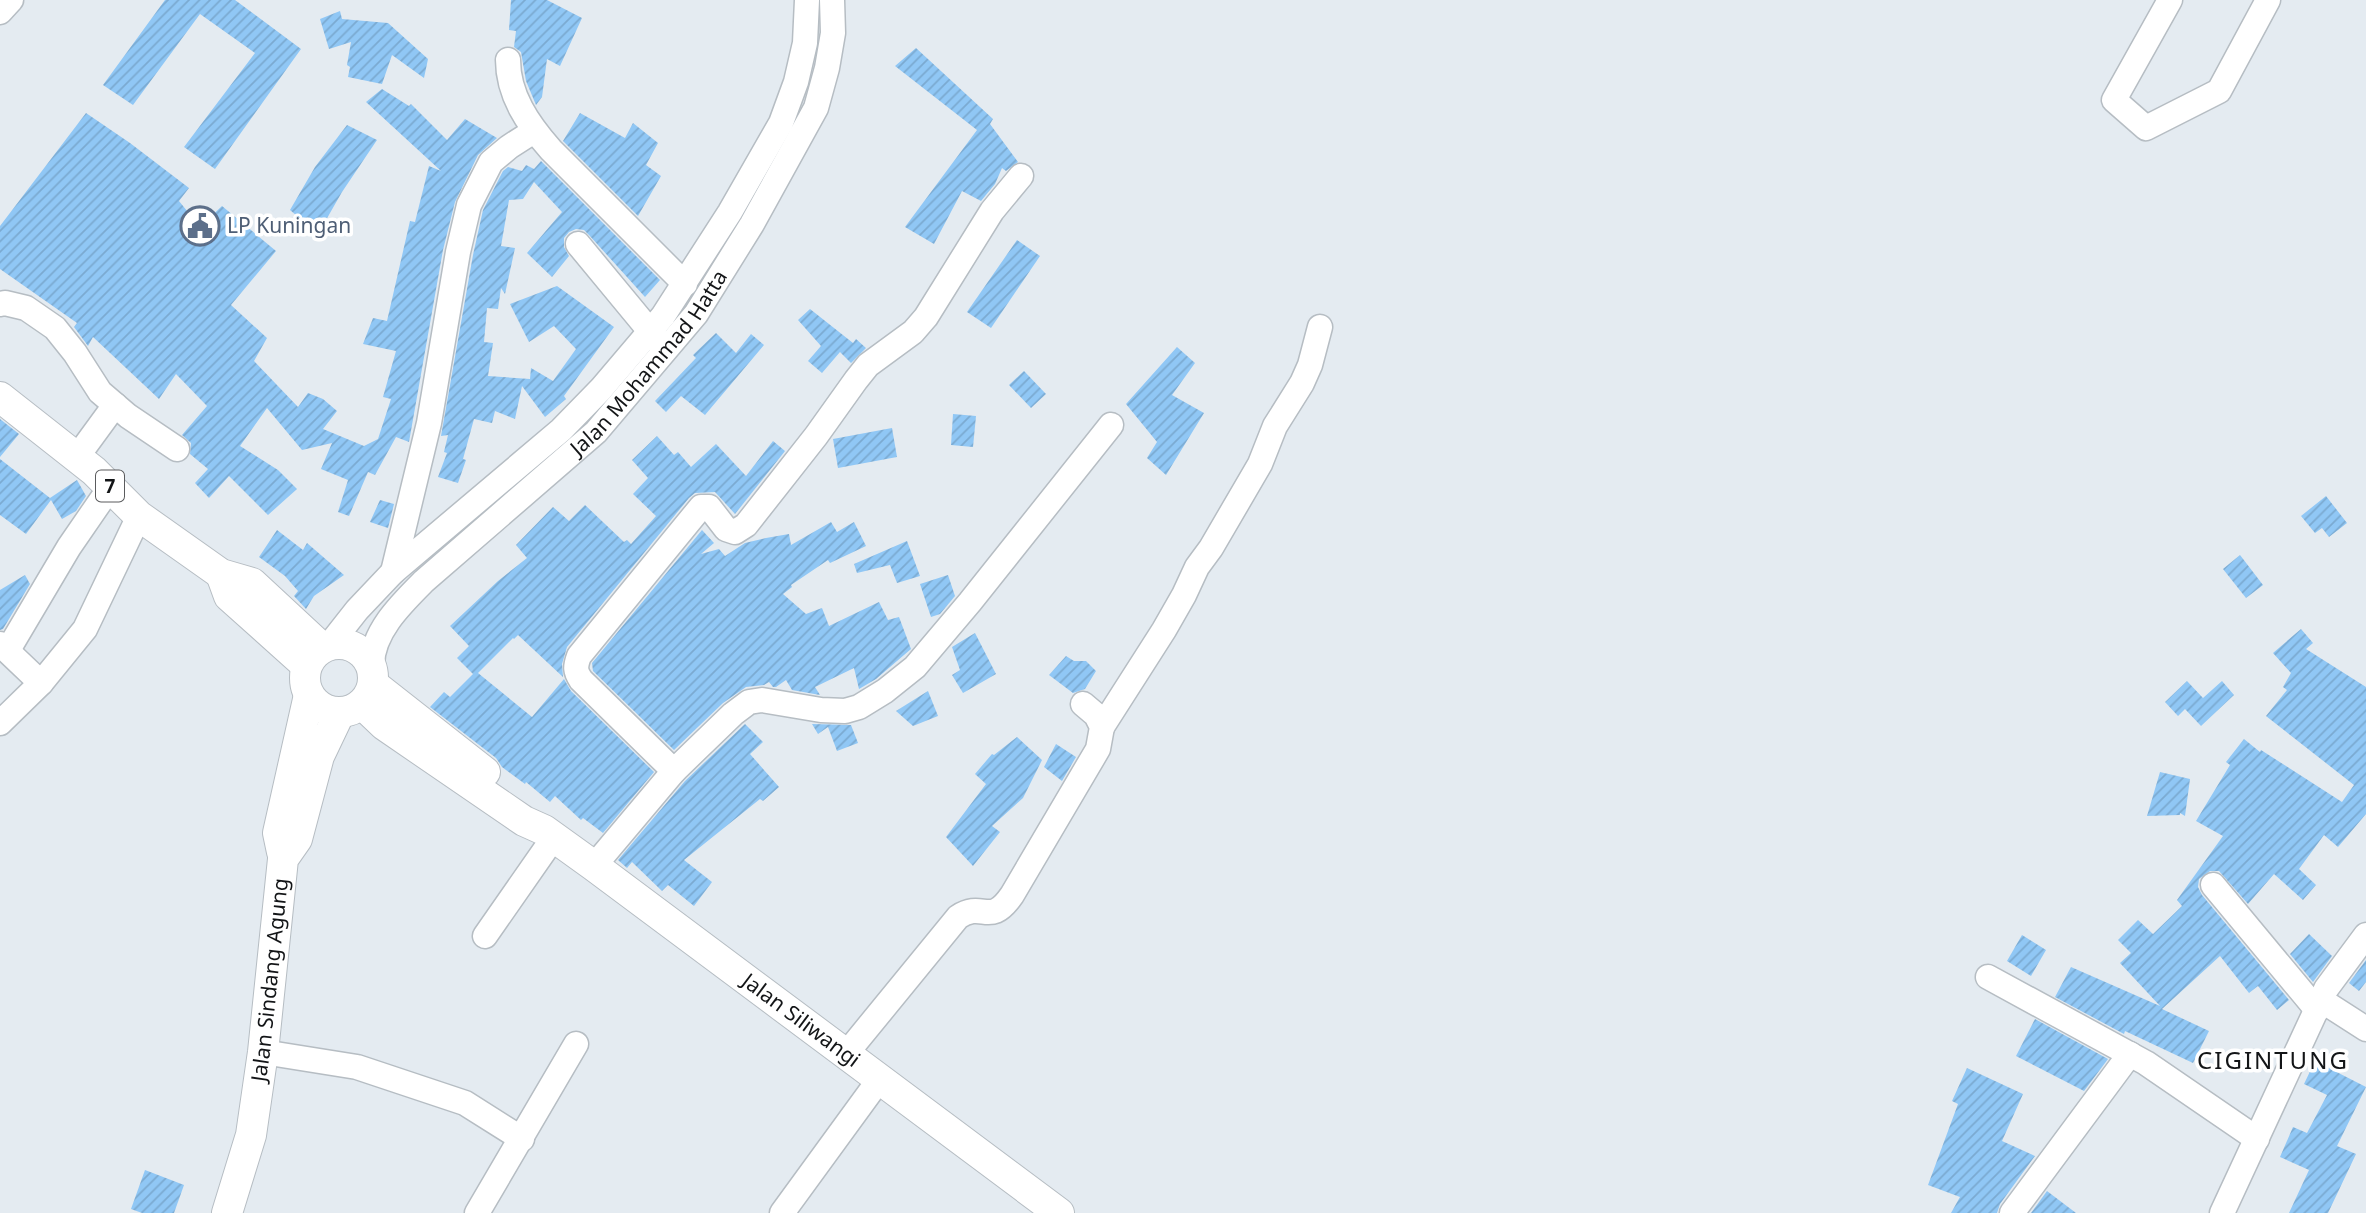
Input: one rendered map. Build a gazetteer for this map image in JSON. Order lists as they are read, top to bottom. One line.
{"streets":{"main road":["7","Jalan Sindang Agung","Jalan Siliwangi"],"street":["Jalan Mohammad Hatta"]},"crossings":[["Jalan Mohammad Hatta","7"],["Jalan Mohammad Hatta","Jalan Sindang Agung"],["Jalan Mohammad Hatta","Jalan Siliwangi"],["7","Jalan Sindang Agung"],["7","Jalan Siliwangi"],["Jalan Sindang Agung","Jalan Siliwangi"]],"districts":["CIGINTUNG"],"places":{"public building":["LP Kuningan"]}}
